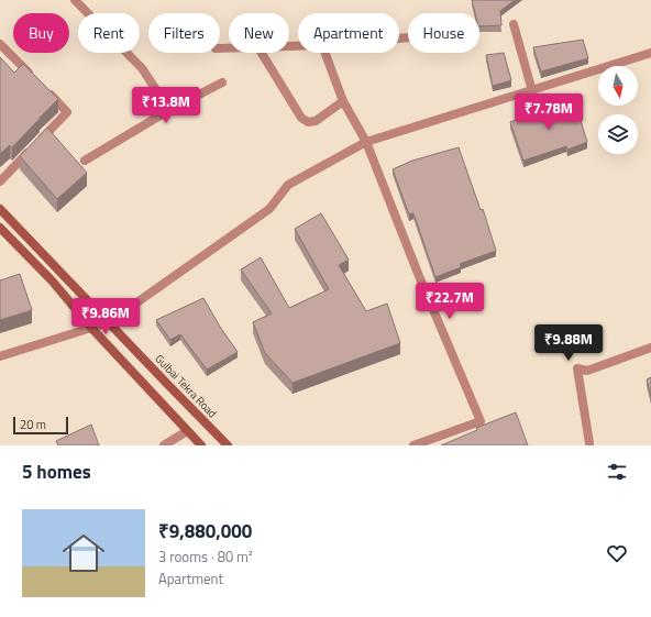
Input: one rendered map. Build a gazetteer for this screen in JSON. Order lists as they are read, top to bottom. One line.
{"streets":{"main road":["Gulbai Tekra Road"]},"scale_bar":"20 m","north":"bottom","page":{"chip":["Buy","Rent","Filters","New","Apartment","House"],"price":["₹13.8M","₹7.78M","₹22.7M","₹9.86M","₹9.88M"],"scale":"20 m","heading":"5 homes","list":[{"name":"₹9,880,000","note":"3 rooms · 80 m² · Apartment"}]}}
